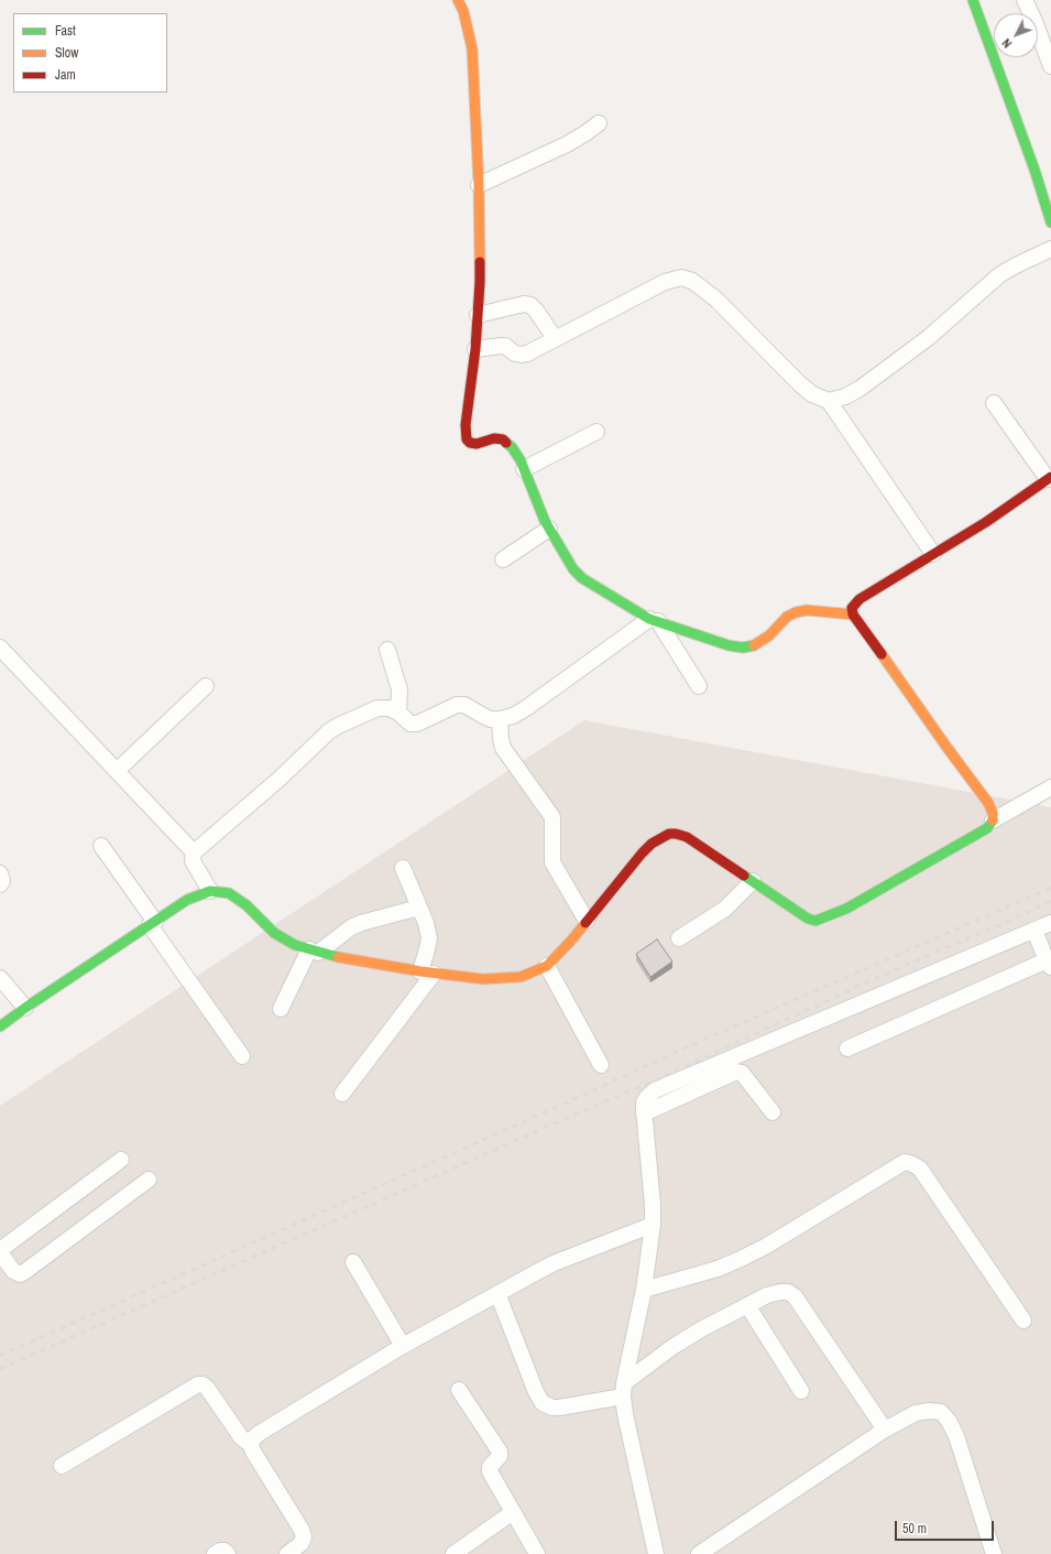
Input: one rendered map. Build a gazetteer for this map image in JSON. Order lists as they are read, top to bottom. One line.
{"legend":["Fast","Slow","Jam"],"scale_bar":"50 m","north":"bottom left"}
